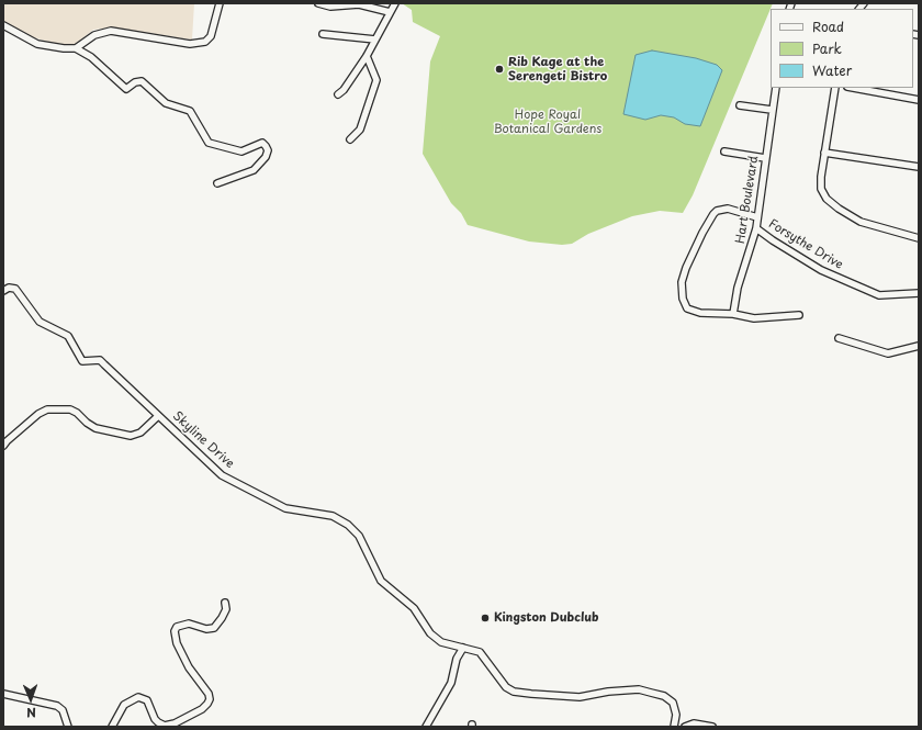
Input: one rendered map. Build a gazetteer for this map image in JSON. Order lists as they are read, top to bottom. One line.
{"streets":{"street":["Hart Boulevard","Forsythe Drive","Skyline Drive"]},"crossings":[["Hart Boulevard","Forsythe Drive"]],"parks":["Hope Royal Botanical Gardens"],"places":["Rib Kage at the Serengeti Bistro","Kingston Dubclub"],"legend":["Road","Park","Water"],"north":"bottom"}
